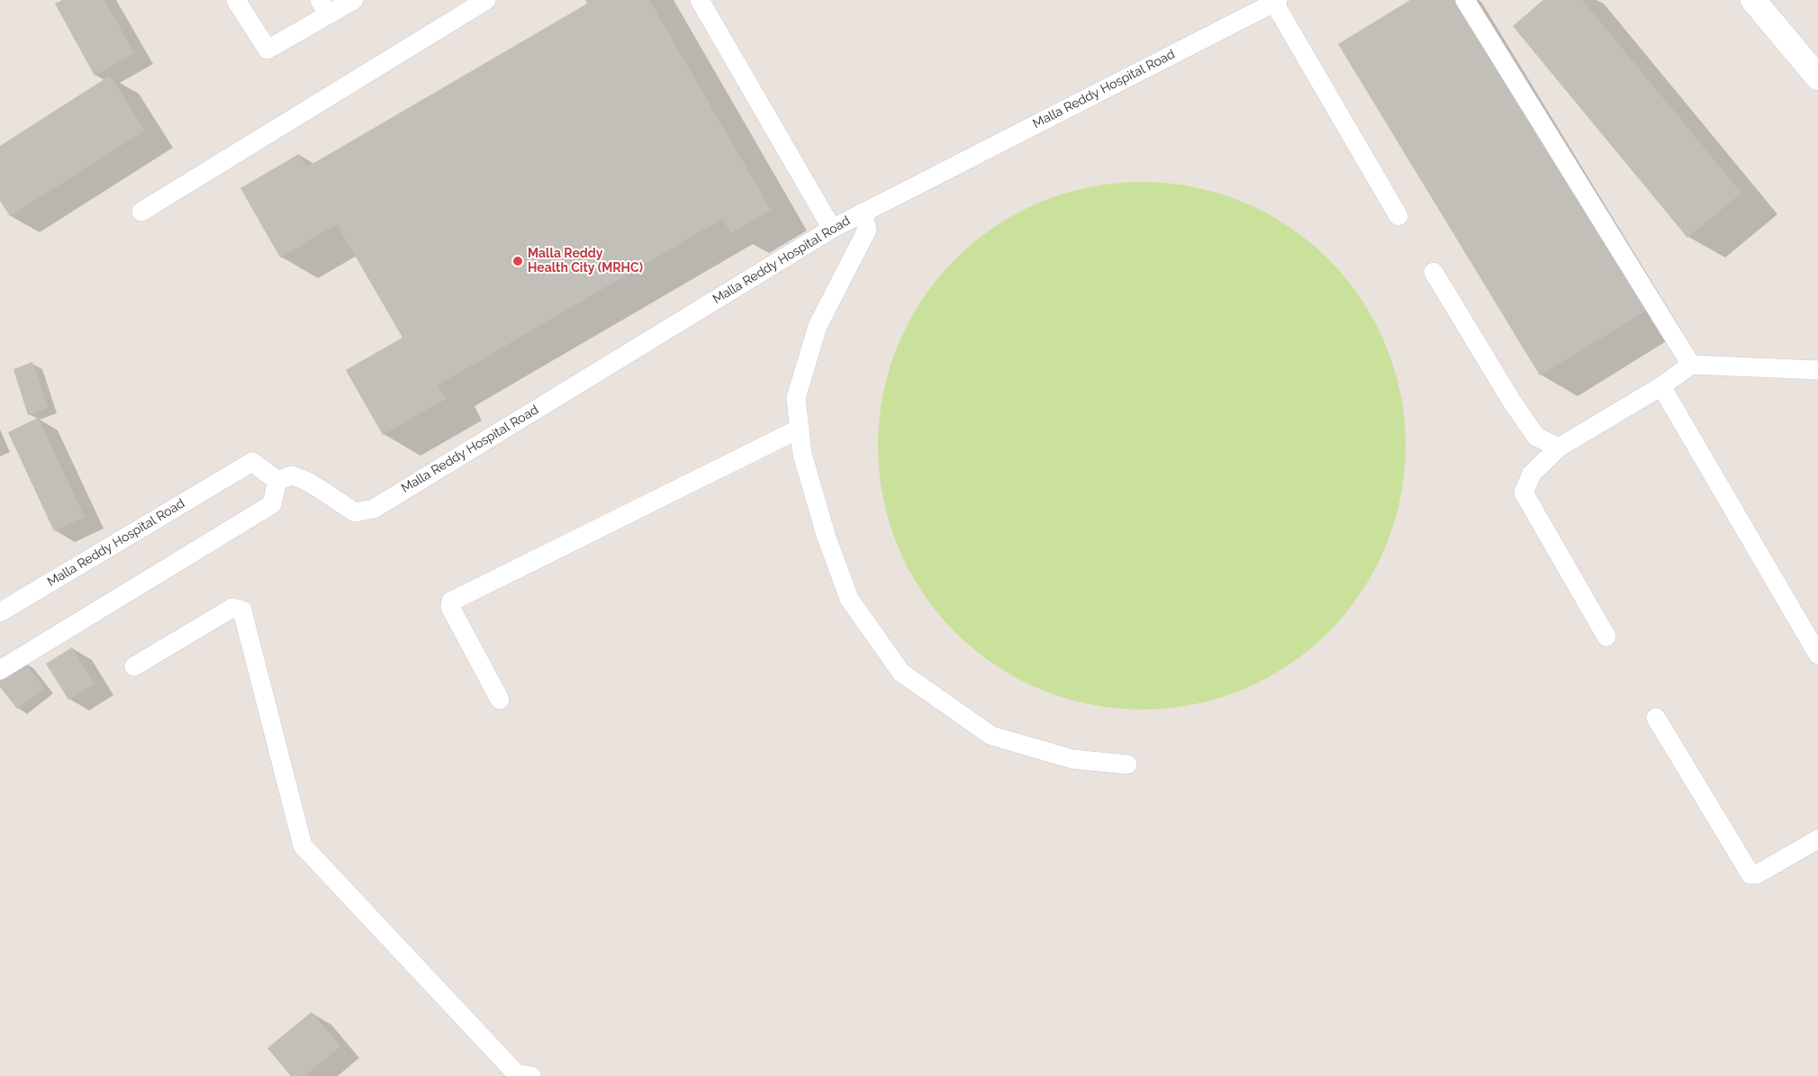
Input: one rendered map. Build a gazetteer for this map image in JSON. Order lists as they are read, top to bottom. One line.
{"streets":{"lane":["Malla Reddy Hospital Road"]},"places":["Malla Reddy Health City (MRHC)"]}
